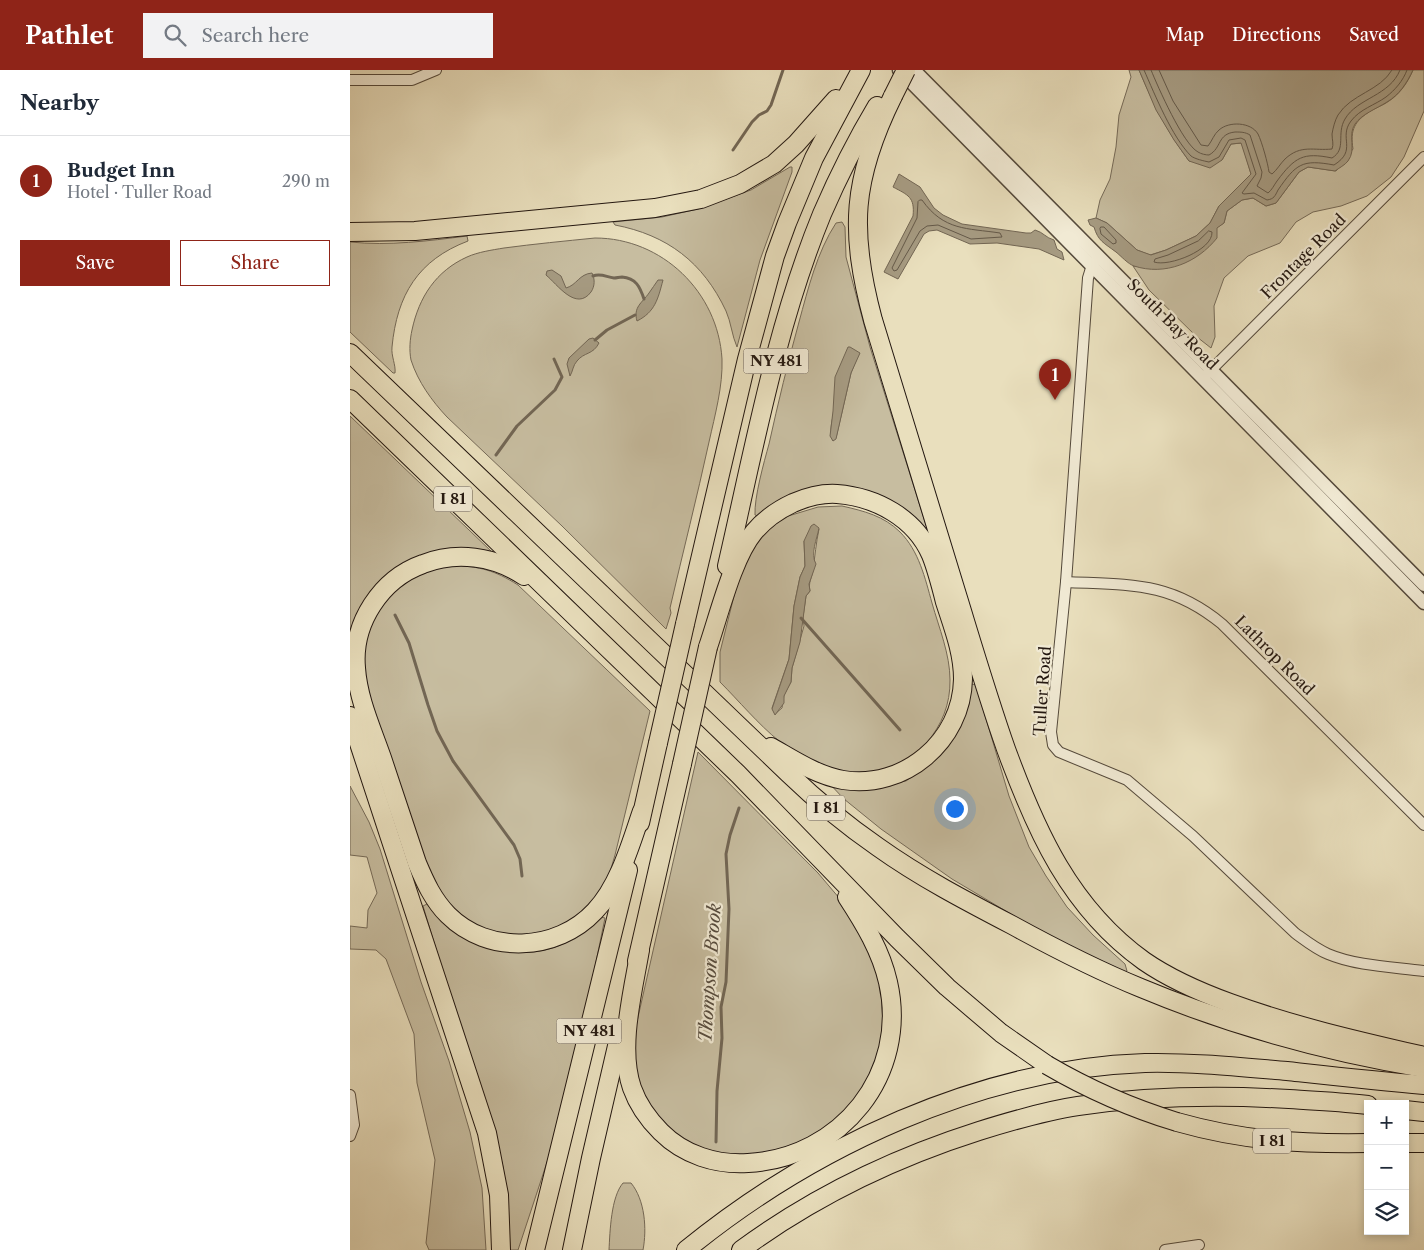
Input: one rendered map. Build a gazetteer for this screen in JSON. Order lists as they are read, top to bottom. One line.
{"streets":{"highway":["NY 481","I 81"],"street":["Frontage Road","South Bay Road","Lathrop Road","Tuller Road"]},"crossings":[["Frontage Road","South Bay Road"],["South Bay Road","NY 481"],["South Bay Road","Tuller Road"],["Lathrop Road","Tuller Road"]],"water":["Thompson Brook"],"page":{"header":"Pathlet","search":"Search here","nav":["Map","Directions","Saved"],"heading":"Nearby","list":[{"mark":"1","name":"Budget Inn","note":"Hotel · Tuller Road","value":"290 m"}],"buttons":["Save","Share"],"pins":"1","map_buttons":["+","−"]}}
